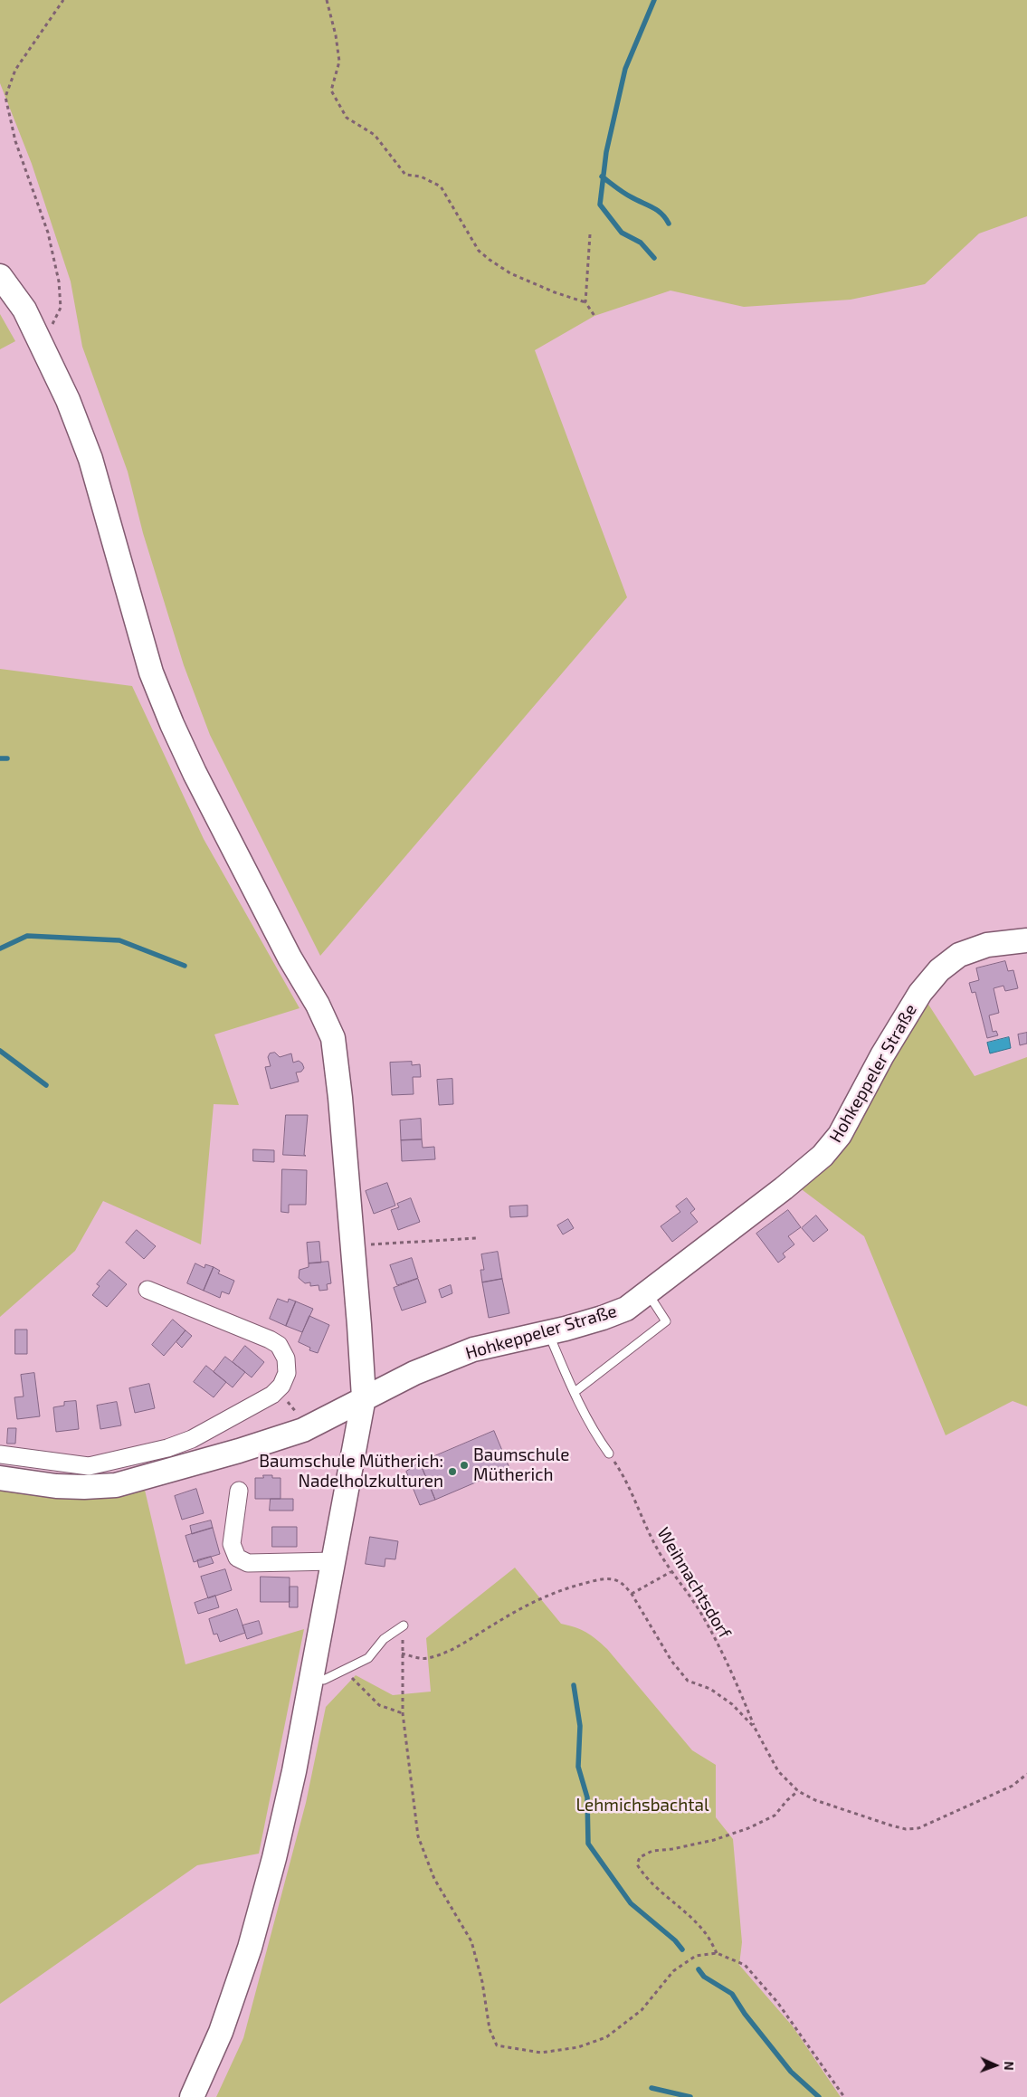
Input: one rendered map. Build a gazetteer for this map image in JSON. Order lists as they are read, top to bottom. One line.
{"streets":{"street":["Hohkeppeler Straße"],"path":["Weihnachtsdorf"]},"parks":["Lehmichsbachtal"],"places":["Baumschule Mütherich","Baumschule Mütherich: Nadelholzkulturen"],"north":"right"}
